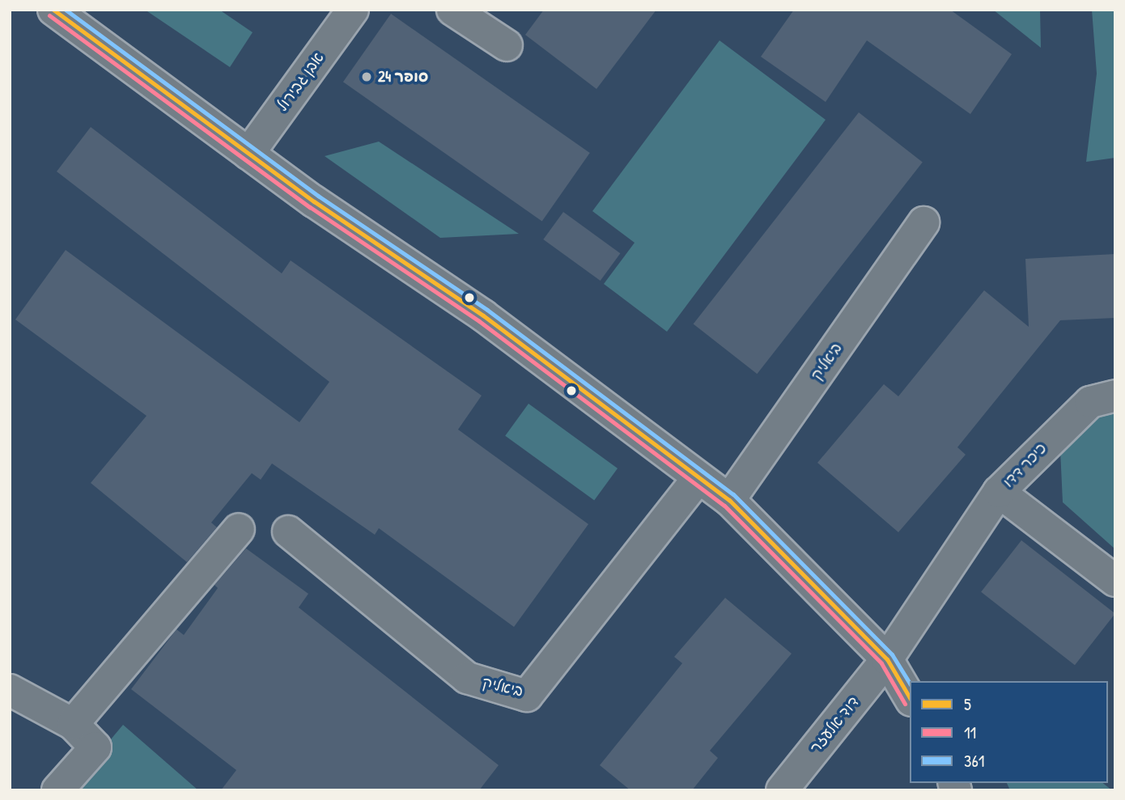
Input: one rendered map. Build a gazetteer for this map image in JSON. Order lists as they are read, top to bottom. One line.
{"streets":{"street":["אבן גבירול","ביאליק","כיכר דדו","דוד אלעזר"]},"crossings":[["כיכר דדו","דוד אלעזר"]],"places":["סופר 24"],"lines":["transit line 5","transit line 361","transit line 11"],"legend":["5","11","361"]}
